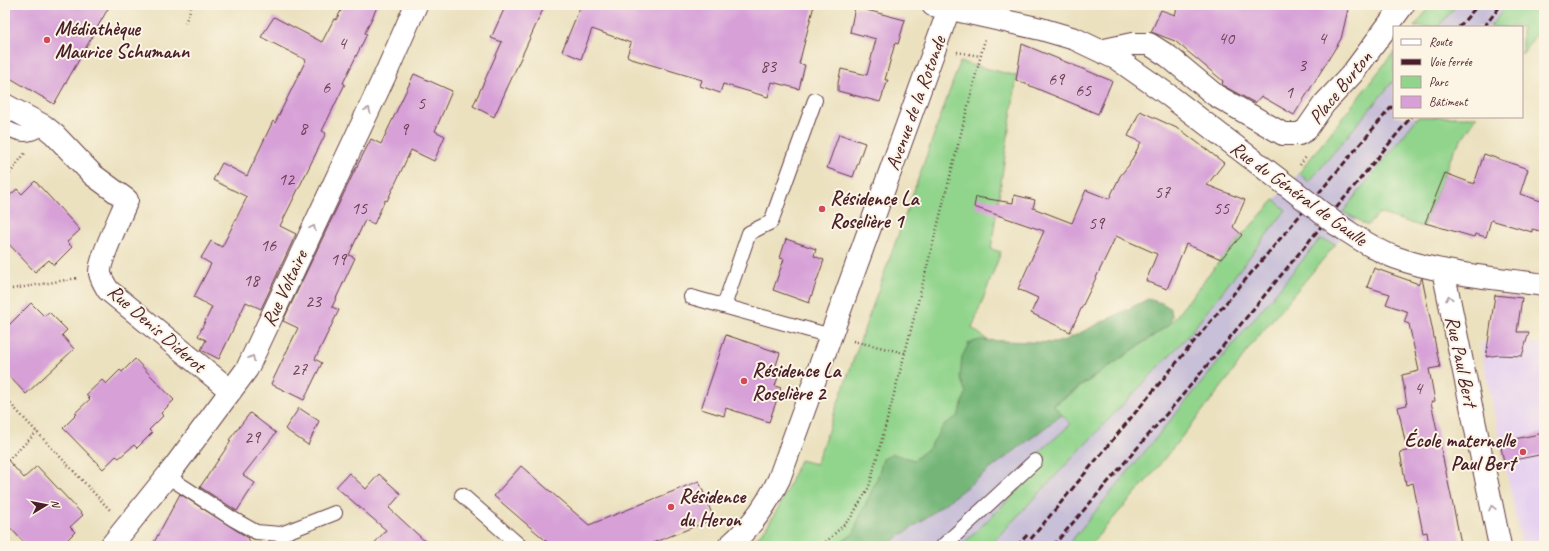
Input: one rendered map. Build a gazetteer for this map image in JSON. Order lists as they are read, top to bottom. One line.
{"streets":{"street":["Place Burton","Avenue de la Rotonde","Rue du Général de Gaulle","Rue Voltaire","Rue Denis Diderot","Rue Paul Bert"]},"crossings":[["Place Burton","Rue du Général de Gaulle"],["Avenue de la Rotonde","Rue du Général de Gaulle"],["Rue du Général de Gaulle","Rue Paul Bert"],["Rue Voltaire","Rue Denis Diderot"]],"one_way":["Rue Voltaire","Rue Paul Bert"],"places":["Médiathèque Maurice Schumann","Résidence La Roselière 1","Résidence La Roselière 2","École maternelle Paul Bert","Résidence du Heron"],"house_numbers":["40","4","4","3","83","69","6","65","1","5","8","9","12","57","15","55","59","16","19","18","23","27","4","29"],"legend":["Route","Voie ferrée","Parc","Bâtiment"],"north":"right"}
